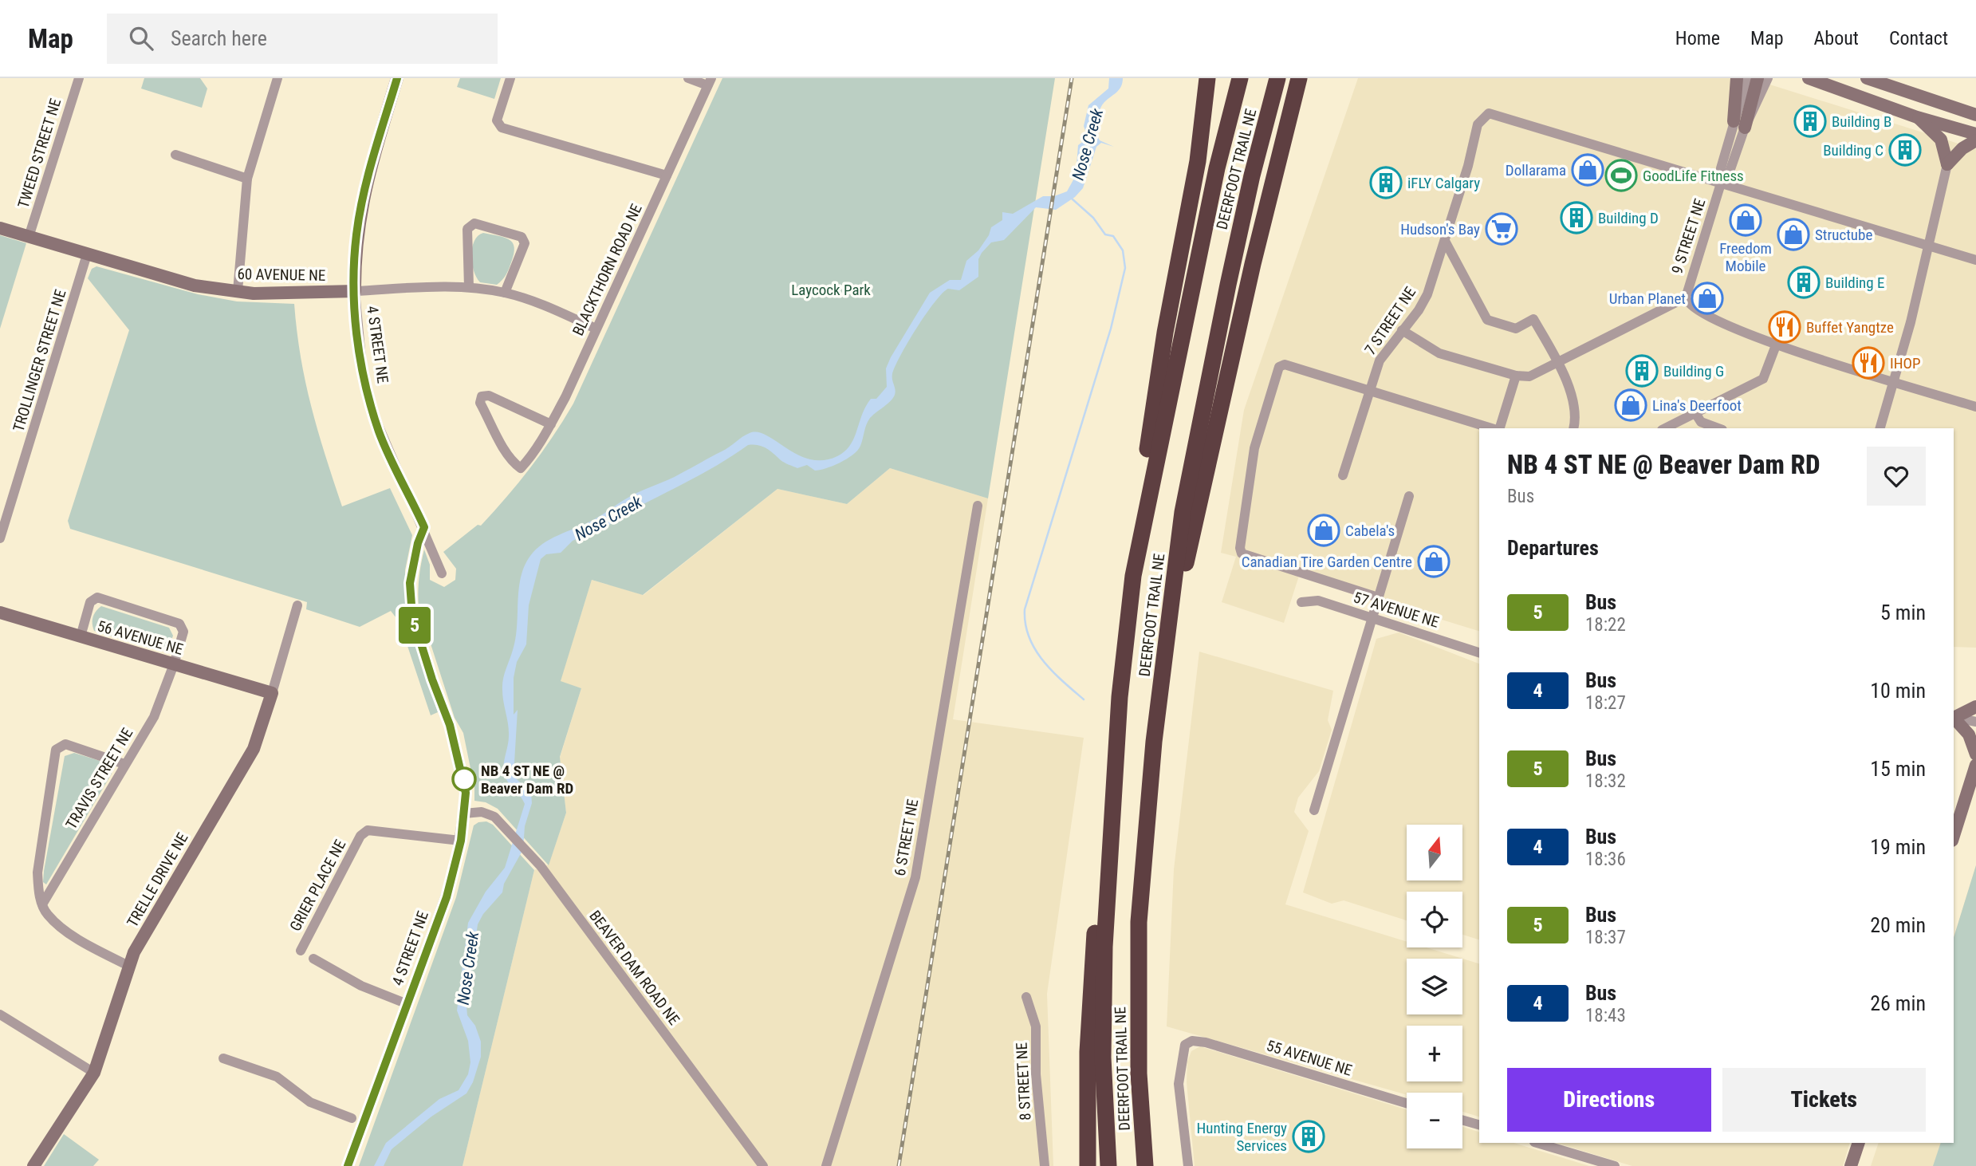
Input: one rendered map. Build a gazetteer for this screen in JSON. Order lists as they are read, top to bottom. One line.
{"streets":{"highway":["DEERFOOT TRAIL NE"],"street":["TWEED STREET NE","9 STREET NE","BLACKTHORN ROAD NE","60 AVENUE NE","7 STREET NE","4 STREET NE","TROLLINGER STREET NE","57 AVENUE NE","56 AVENUE NE","TRAVIS STREET NE","6 STREET NE","TRELLE DRIVE NE","GRIER PLACE NE","BEAVER DAM ROAD NE","55 AVENUE NE","8 STREET NE"]},"crossings":[["TWEED STREET NE","60 AVENUE NE"],["9 STREET NE","7 STREET NE"],["BLACKTHORN ROAD NE","60 AVENUE NE"],["60 AVENUE NE","4 STREET NE"],["60 AVENUE NE","TROLLINGER STREET NE"],["4 STREET NE","GRIER PLACE NE"],["4 STREET NE","BEAVER DAM ROAD NE"],["56 AVENUE NE","TRAVIS STREET NE"],["56 AVENUE NE","TRELLE DRIVE NE"]],"water":["Nose Creek"],"parks":["Laycock Park"],"places":{"building":["Building B","Building C","iFLY Calgary","Building D","Building E","Building G","Hunting Energy Services"],"shop":["Dollarama","Freedom Mobile","Structube","Urban Planet","Lina's Deerfoot","Cabela's","Canadian Tire Garden Centre"],"sports":["GoodLife Fitness"],"supermarket":["Hudson's Bay"],"restaurant":["Buffet Yangtze","IHOP"],"other":["NB 4 ST NE @ Beaver Dam RD"]},"lines":["bus line 5"],"north":"top","page":{"header":"Map","search":"Search here","nav":["Home","Map","About","Contact"],"on_map":"5","heading":[["NB 4 ST NE @ Beaver Dam RD","Bus"],"Departures"],"list":[{"mark":"5","name":"Bus","note":"18:22","value":"5 min"},{"mark":"4","name":"Bus","note":"18:27","value":"10 min"},{"mark":"5","name":"Bus","note":"18:32","value":"15 min"},{"mark":"4","name":"Bus","note":"18:36","value":"19 min"},{"mark":"5","name":"Bus","note":"18:37","value":"20 min"},{"mark":"4","name":"Bus","note":"18:43","value":"26 min"}],"map_buttons":["+","−"],"buttons":["Directions","Tickets"]}}
